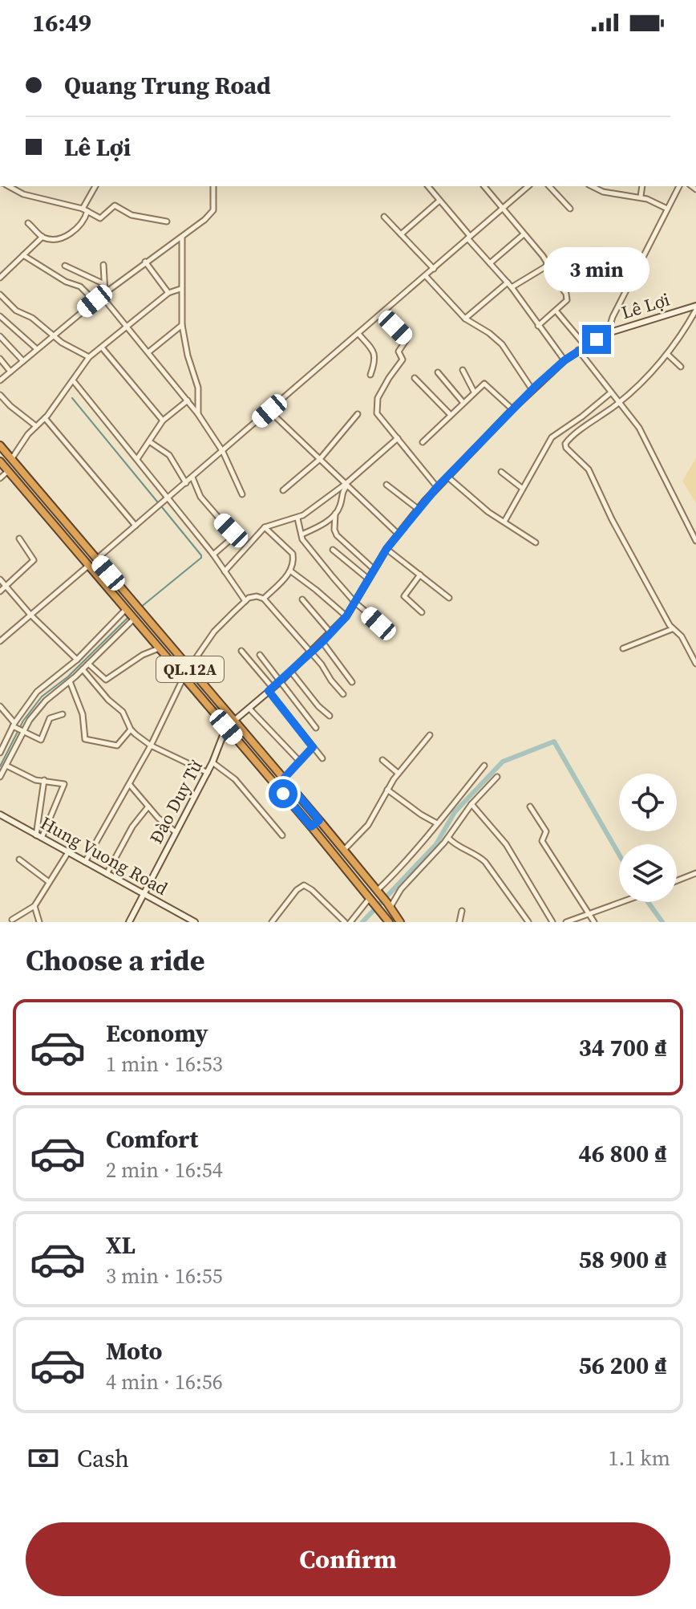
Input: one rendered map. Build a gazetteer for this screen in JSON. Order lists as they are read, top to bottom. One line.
{"streets":{"highway":["QL.12A"],"street":["Lê Lợi","Đào Duy Từ","Hung Vuong Road"]},"crossings":[["Lê Lợi","QL.12A"],["QL.12A","Đào Duy Từ"],["Đào Duy Từ","Hung Vuong Road"]],"page":{"status":"16:49","banner":["Quang Trung Road","Lê Lợi"],"bubble":"3 min","heading":"Choose a ride","list":[{"name":"Economy","note":"1 min · 16:53","value":"34 700 ₫"},{"name":"Comfort","note":"2 min · 16:54","value":"46 800 ₫"},{"name":"XL","note":"3 min · 16:55","value":"58 900 ₫"},{"name":"Moto","note":"4 min · 16:56","value":"56 200 ₫"}],"pay":["Cash","1.1 km"],"buttons":"Confirm"}}
